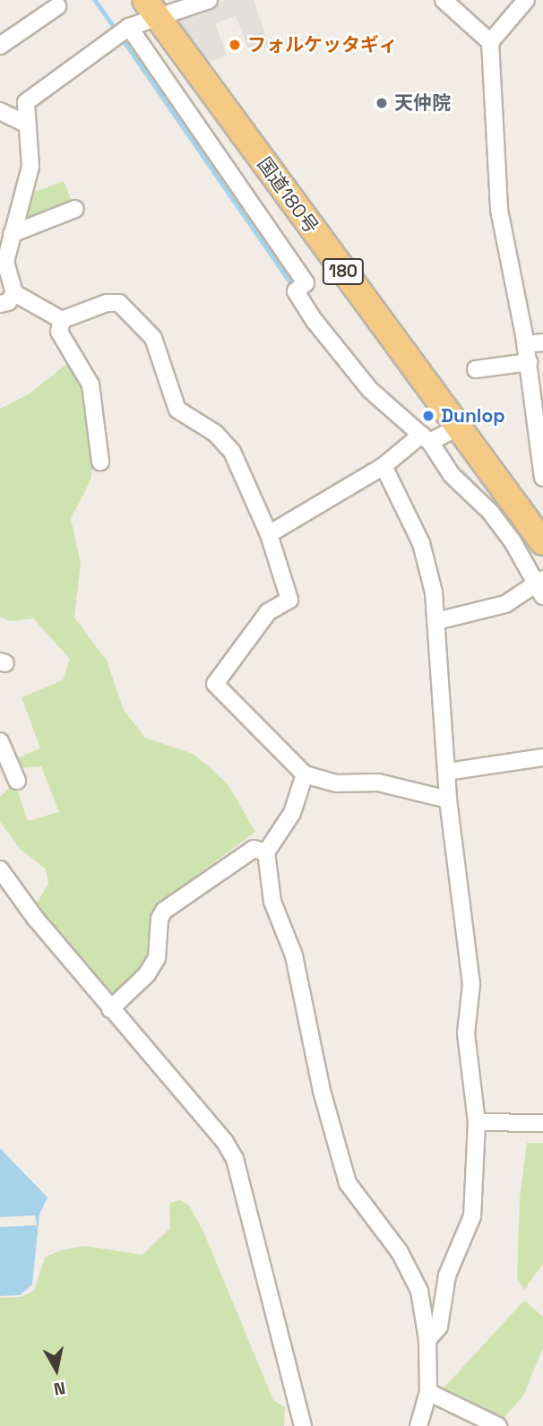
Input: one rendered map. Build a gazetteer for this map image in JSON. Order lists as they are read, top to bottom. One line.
{"streets":{"highway":["国道180号","180"]},"places":["フォルケッタギィ","天仲院","Dunlop"],"north":"bottom"}
